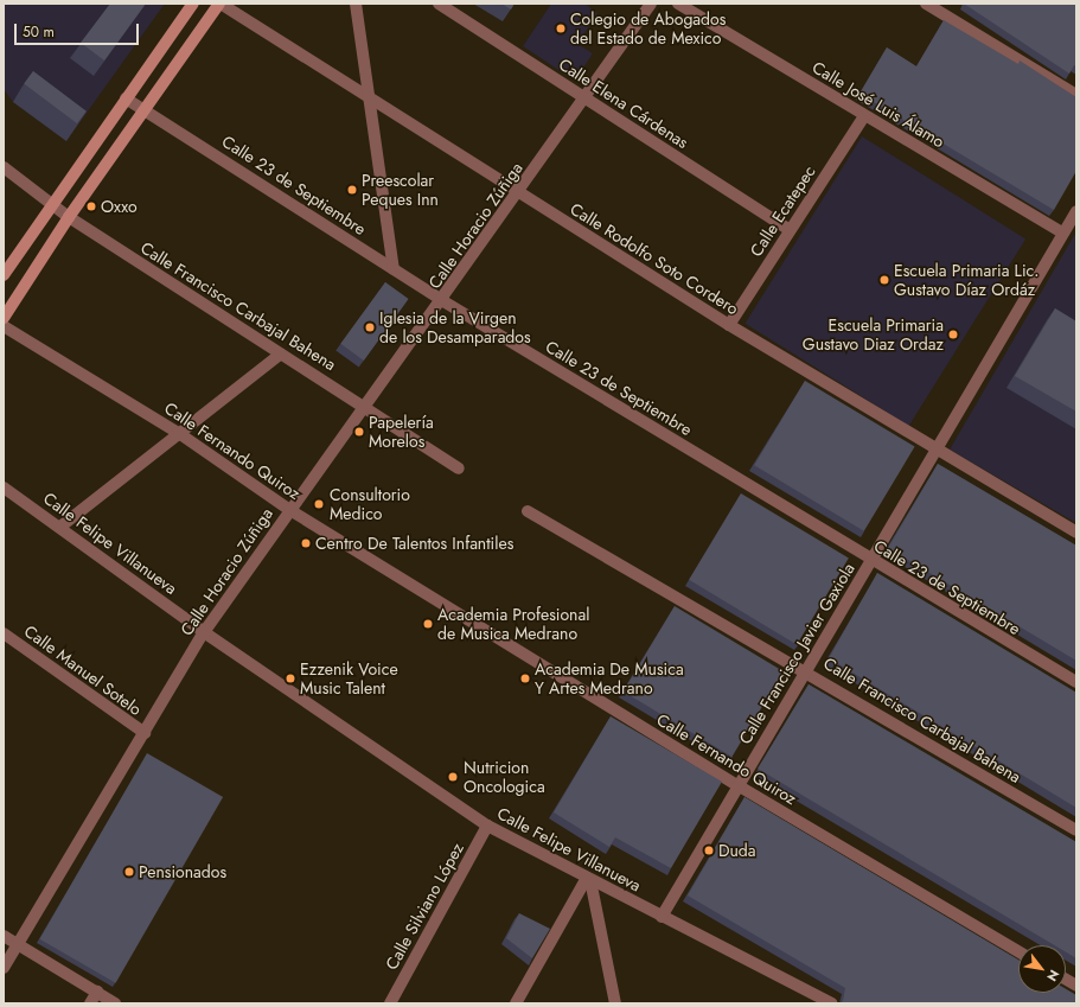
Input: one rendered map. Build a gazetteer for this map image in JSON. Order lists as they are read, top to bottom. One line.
{"streets":{"street":["Calle Elena Cárdenas","Calle José Luis Álamo","Calle 23 de Septiembre","Calle Ecatepec","Calle Horacio Zúñiga","Calle Rodolfo Soto Cordero","Calle Francisco Carbajal Bahena","Calle Fernando Quiroz","Calle Felipe Villanueva","Calle Francisco Javier Gaxiola","Calle Manuel Sotelo","Calle Silviano López"]},"crossings":[["Calle Elena Cárdenas","Calle Ecatepec"],["Calle Elena Cárdenas","Calle Horacio Zúñiga"],["Calle José Luis Álamo","Calle Ecatepec"],["Calle José Luis Álamo","Calle Francisco Javier Gaxiola"],["Calle 23 de Septiembre","Calle Horacio Zúñiga"],["Calle 23 de Septiembre","Calle Francisco Javier Gaxiola"],["Calle Ecatepec","Calle Rodolfo Soto Cordero"],["Calle Horacio Zúñiga","Calle Rodolfo Soto Cordero"],["Calle Horacio Zúñiga","Calle Francisco Carbajal Bahena"],["Calle Horacio Zúñiga","Calle Fernando Quiroz"],["Calle Horacio Zúñiga","Calle Felipe Villanueva"],["Calle Horacio Zúñiga","Calle Manuel Sotelo"],["Calle Rodolfo Soto Cordero","Calle Francisco Javier Gaxiola"],["Calle Francisco Carbajal Bahena","Calle Francisco Javier Gaxiola"],["Calle Fernando Quiroz","Calle Francisco Javier Gaxiola"],["Calle Felipe Villanueva","Calle Francisco Javier Gaxiola"],["Calle Felipe Villanueva","Calle Silviano López"]],"places":["Colegio de Abogados del Estado de Mexico","Preescolar Peques Inn","Oxxo","Escuela Primaria Lic. Gustavo Díaz Ordáz","Iglesia de la Virgen de los Desamparados","Escuela Primaria Gustavo Diaz Ordaz","Papelería Morelos","Consultorio Medico","Centro De Talentos Infantiles","Academia Profesional de Musica Medrano","Ezzenik Voice Music Talent","Academia De Musica Y Artes Medrano","Nutricion Oncologica","Duda","Pensionados"],"scale_bar":"50 m","north":"bottom right"}
